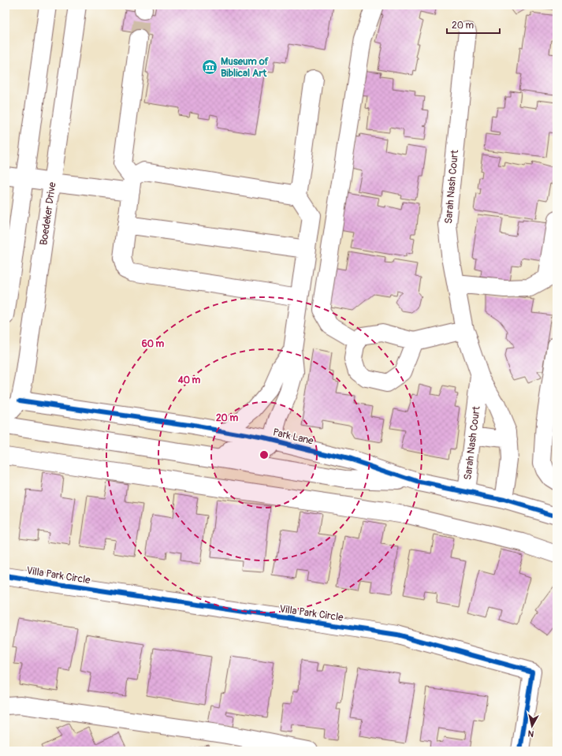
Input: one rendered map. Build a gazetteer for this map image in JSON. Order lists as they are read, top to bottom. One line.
{"streets":{"street":["Sarah Nash Court","Boedeker Drive","Park Lane","Villa Park Circle"]},"crossings":[["Sarah Nash Court","Park Lane"],["Boedeker Drive","Park Lane"]],"places":{"museum":["Museum of Biblical Art"]},"scale_bar":"20 m","north":"bottom","rings":["60 m","40 m","20 m"]}
